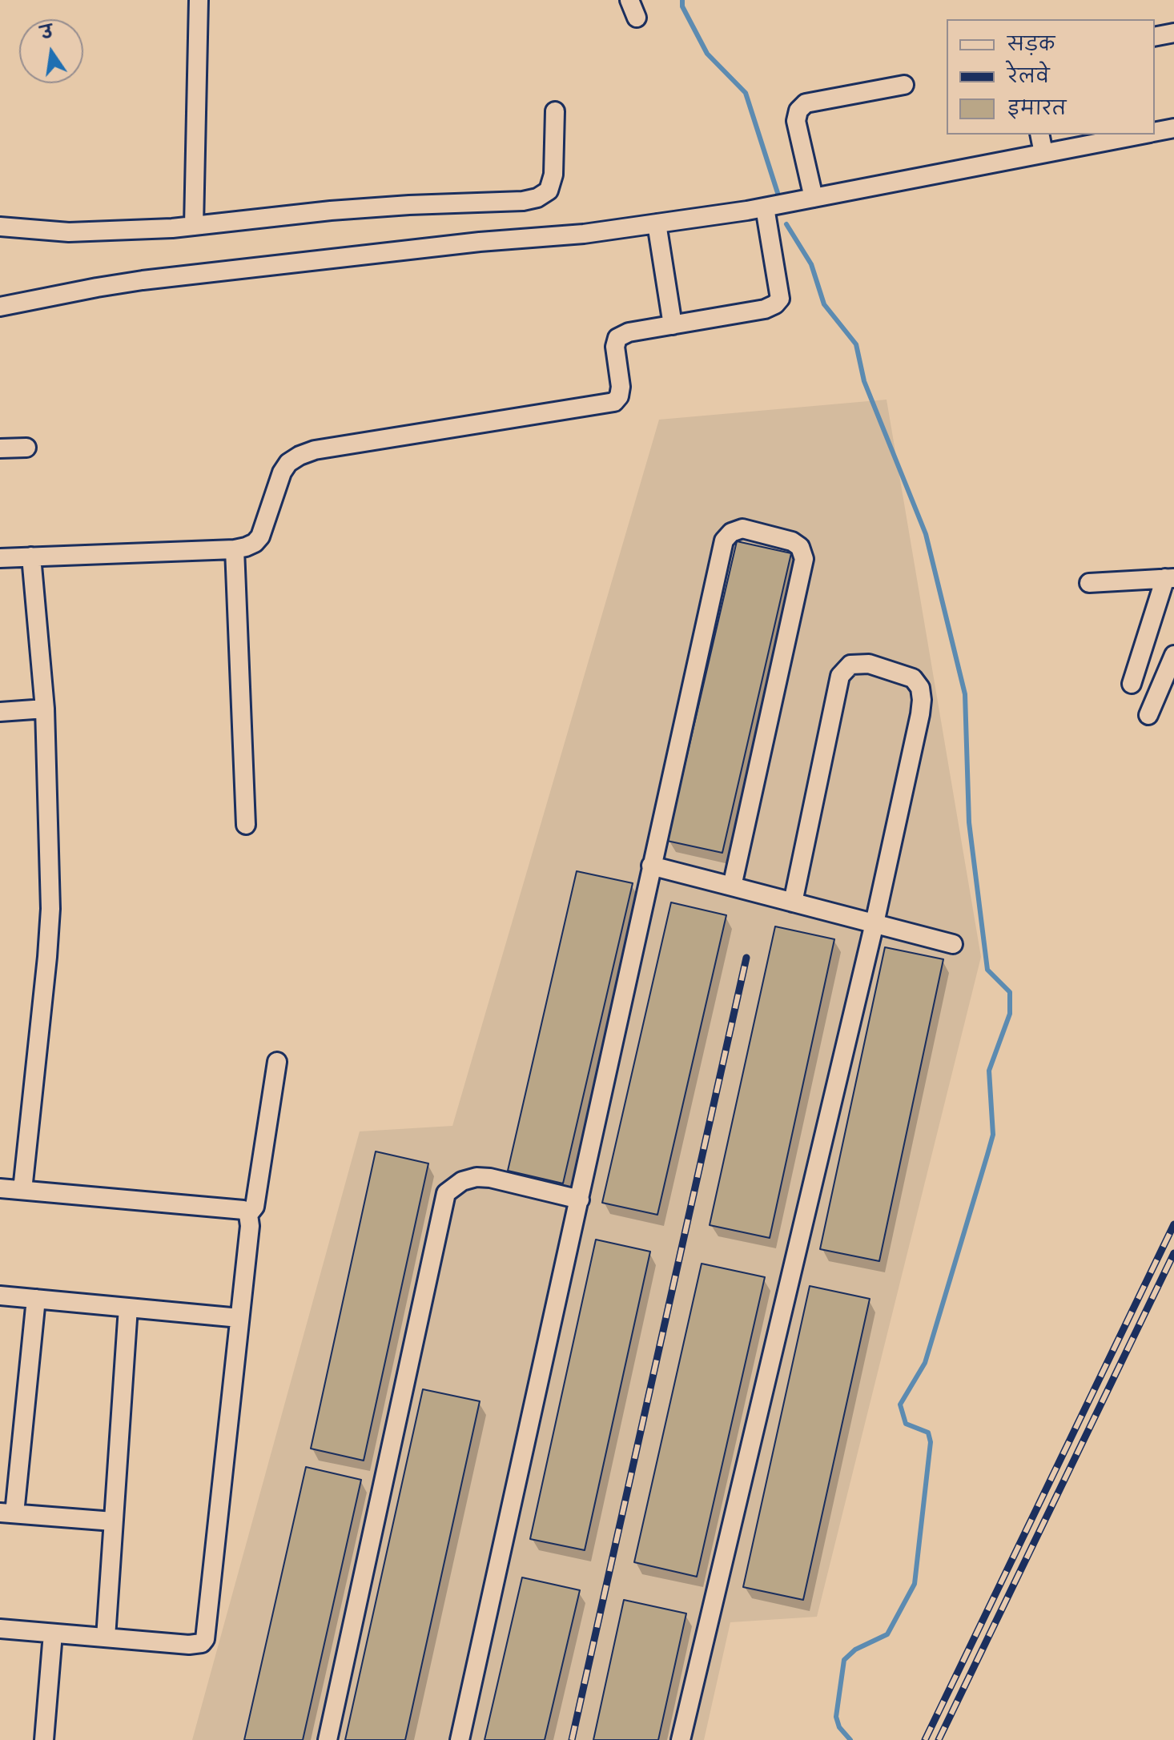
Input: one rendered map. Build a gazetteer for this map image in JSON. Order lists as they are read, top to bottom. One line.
{"legend":["सड़क","रेलवे","इमारत"],"north":"top"}
